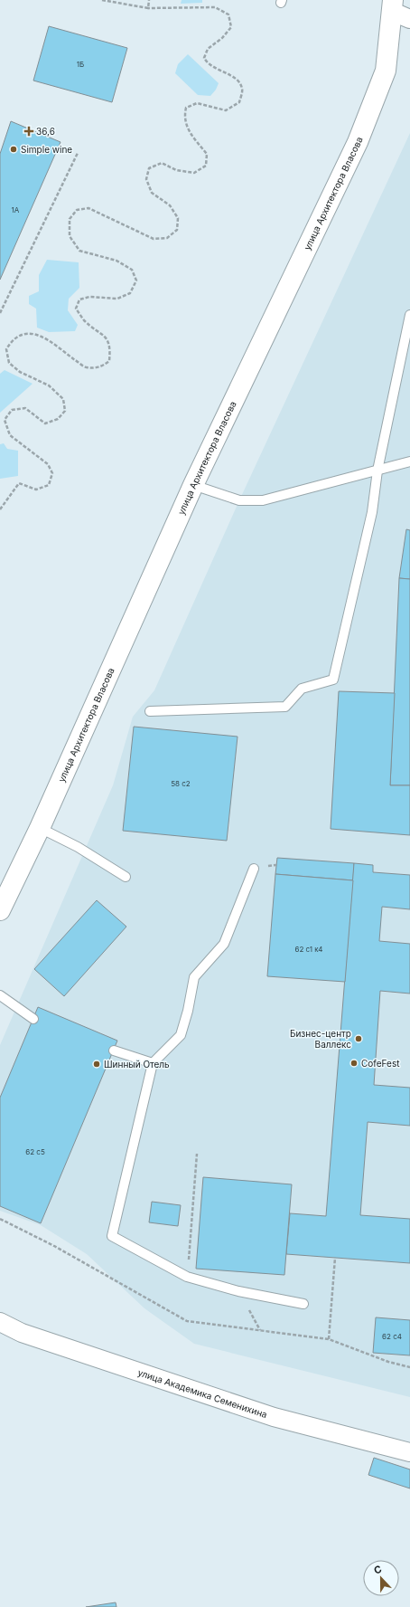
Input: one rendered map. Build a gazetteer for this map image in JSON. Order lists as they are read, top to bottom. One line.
{"streets":{"street":["улица Архитектора Власова","улица Академика Семенихина"]},"places":{"health":["36,6"],"other":["Simple wine","Бизнес-центр Валлекс","CofeFest","Шинный Отель"]},"house_numbers":["1Б","1А","58 с2","62 с1 к4","62 с5","62 с4"],"north":"top"}
